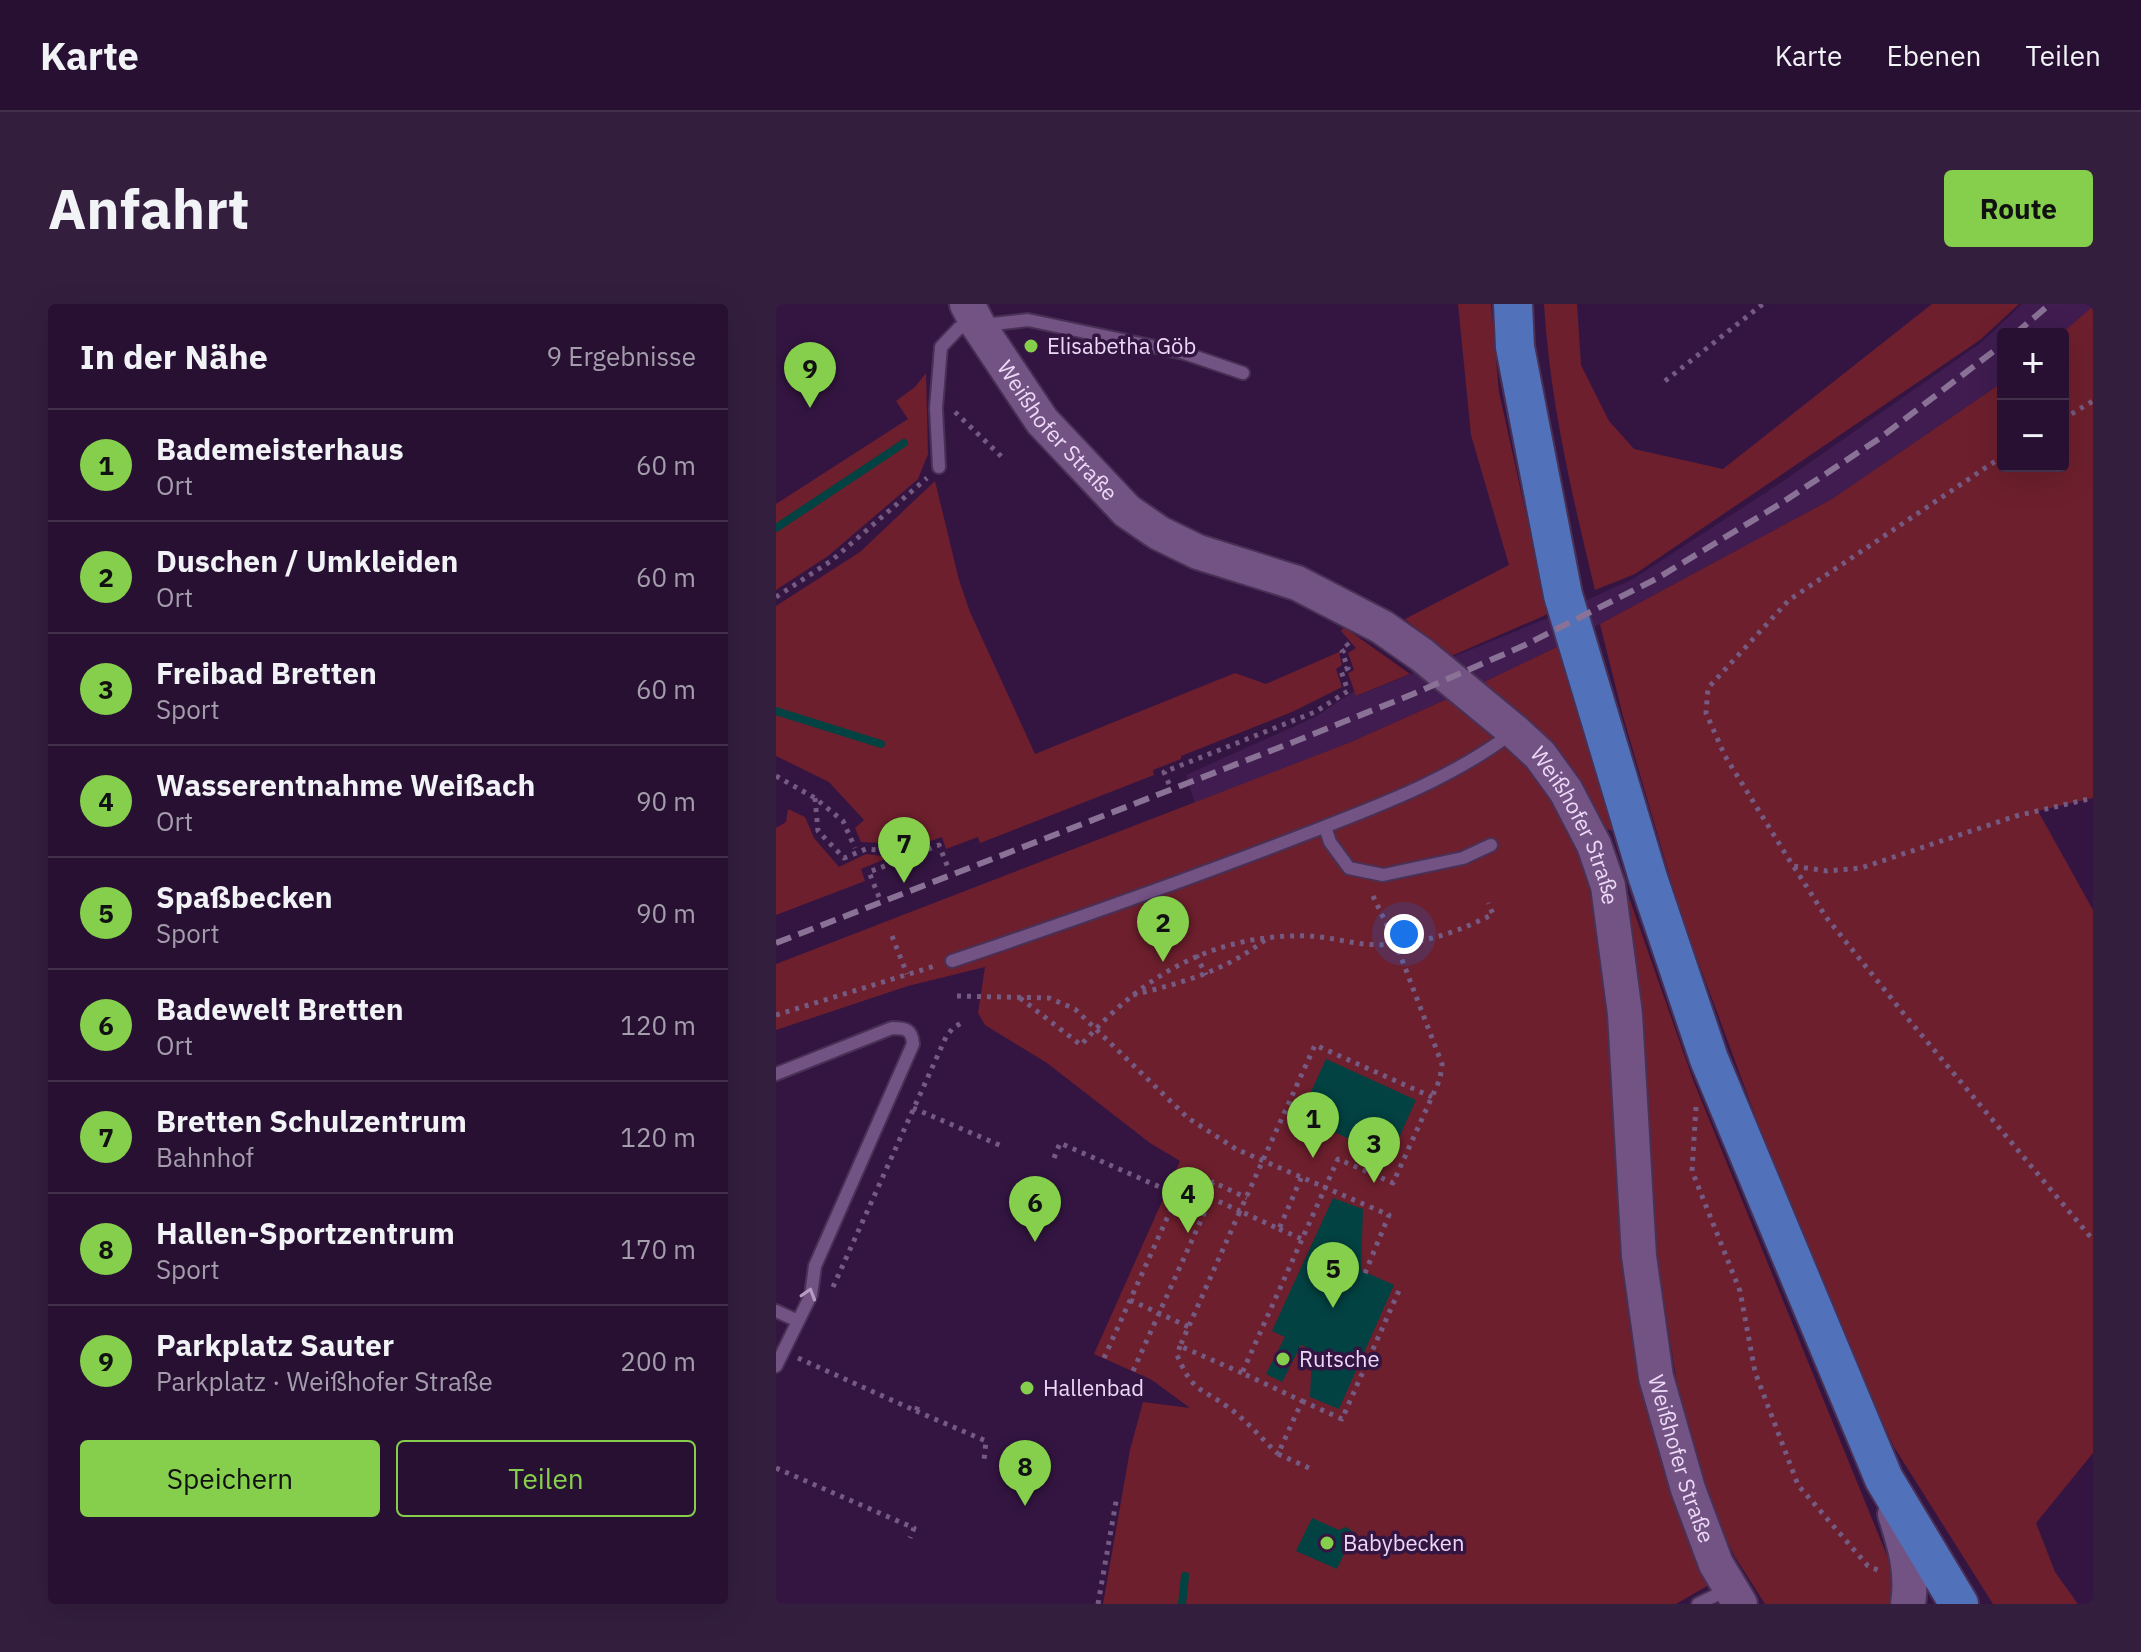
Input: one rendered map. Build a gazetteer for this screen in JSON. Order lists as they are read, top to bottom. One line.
{"streets":{"main road":["Weißhofer Straße"]},"places":["Elisabetha Göb","Rutsche","Hallenbad","Babybecken"],"page":{"header":"Karte","nav":["Karte","Ebenen","Teilen"],"buttons":["Route",["Speichern","Teilen"]],"title":"Anfahrt","heading":["In der Nähe","9 Ergebnisse"],"map_buttons":["+","−"],"pins":["9","7","2","1","3","4","6","5","8"],"list":[{"mark":"1","name":"Bademeisterhaus","note":"Ort","value":"60 m"},{"mark":"2","name":"Duschen / Umkleiden","note":"Ort","value":"60 m"},{"mark":"3","name":"Freibad Bretten","note":"Sport","value":"60 m"},{"mark":"4","name":"Wasserentnahme Weißach","note":"Ort","value":"90 m"},{"mark":"5","name":"Spaßbecken","note":"Sport","value":"90 m"},{"mark":"6","name":"Badewelt Bretten","note":"Ort","value":"120 m"},{"mark":"7","name":"Bretten Schulzentrum","note":"Bahnhof","value":"120 m"},{"mark":"8","name":"Hallen-Sportzentrum","note":"Sport","value":"170 m"},{"mark":"9","name":"Parkplatz Sauter","note":"Parkplatz · Weißhofer Straße","value":"200 m"}]}}
